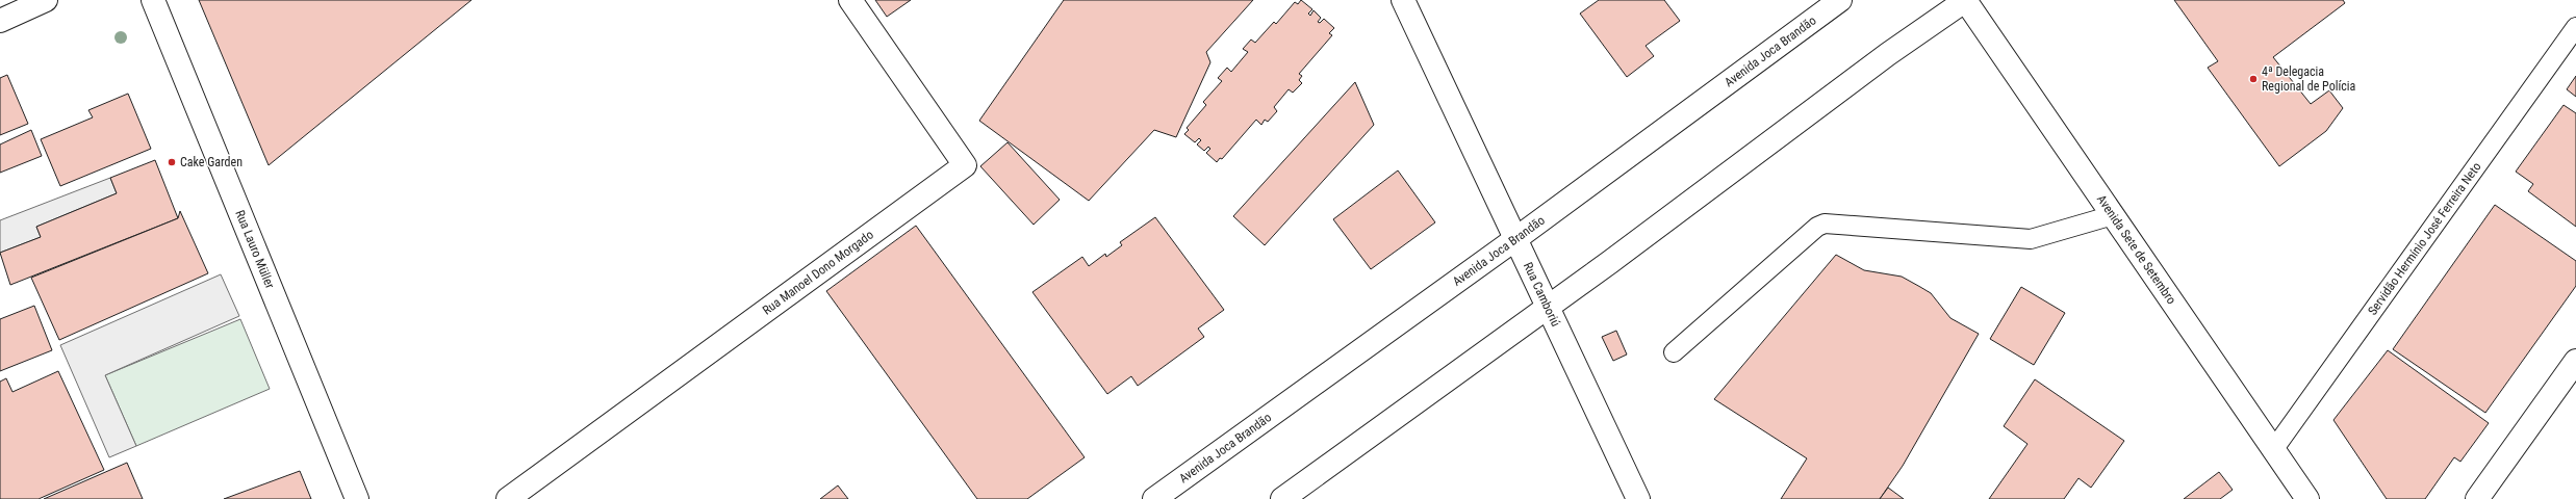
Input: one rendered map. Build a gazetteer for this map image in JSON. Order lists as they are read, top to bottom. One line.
{"streets":{"main road":["Avenida Joca Brandão","Rua Lauro Müller","Avenida Sete de Setembro","Rua Manoel Dono Morgado","Rua Camboriú"],"lane":["Servidão Hermínio José Ferreira Neto"]},"crossings":[["Avenida Joca Brandão","Rua Camboriú"],["Servidão Hermínio José Ferreira Neto","Avenida Sete de Setembro"]],"places":["4ª Delegacia Regional de Polícia","Cake Garden"]}
